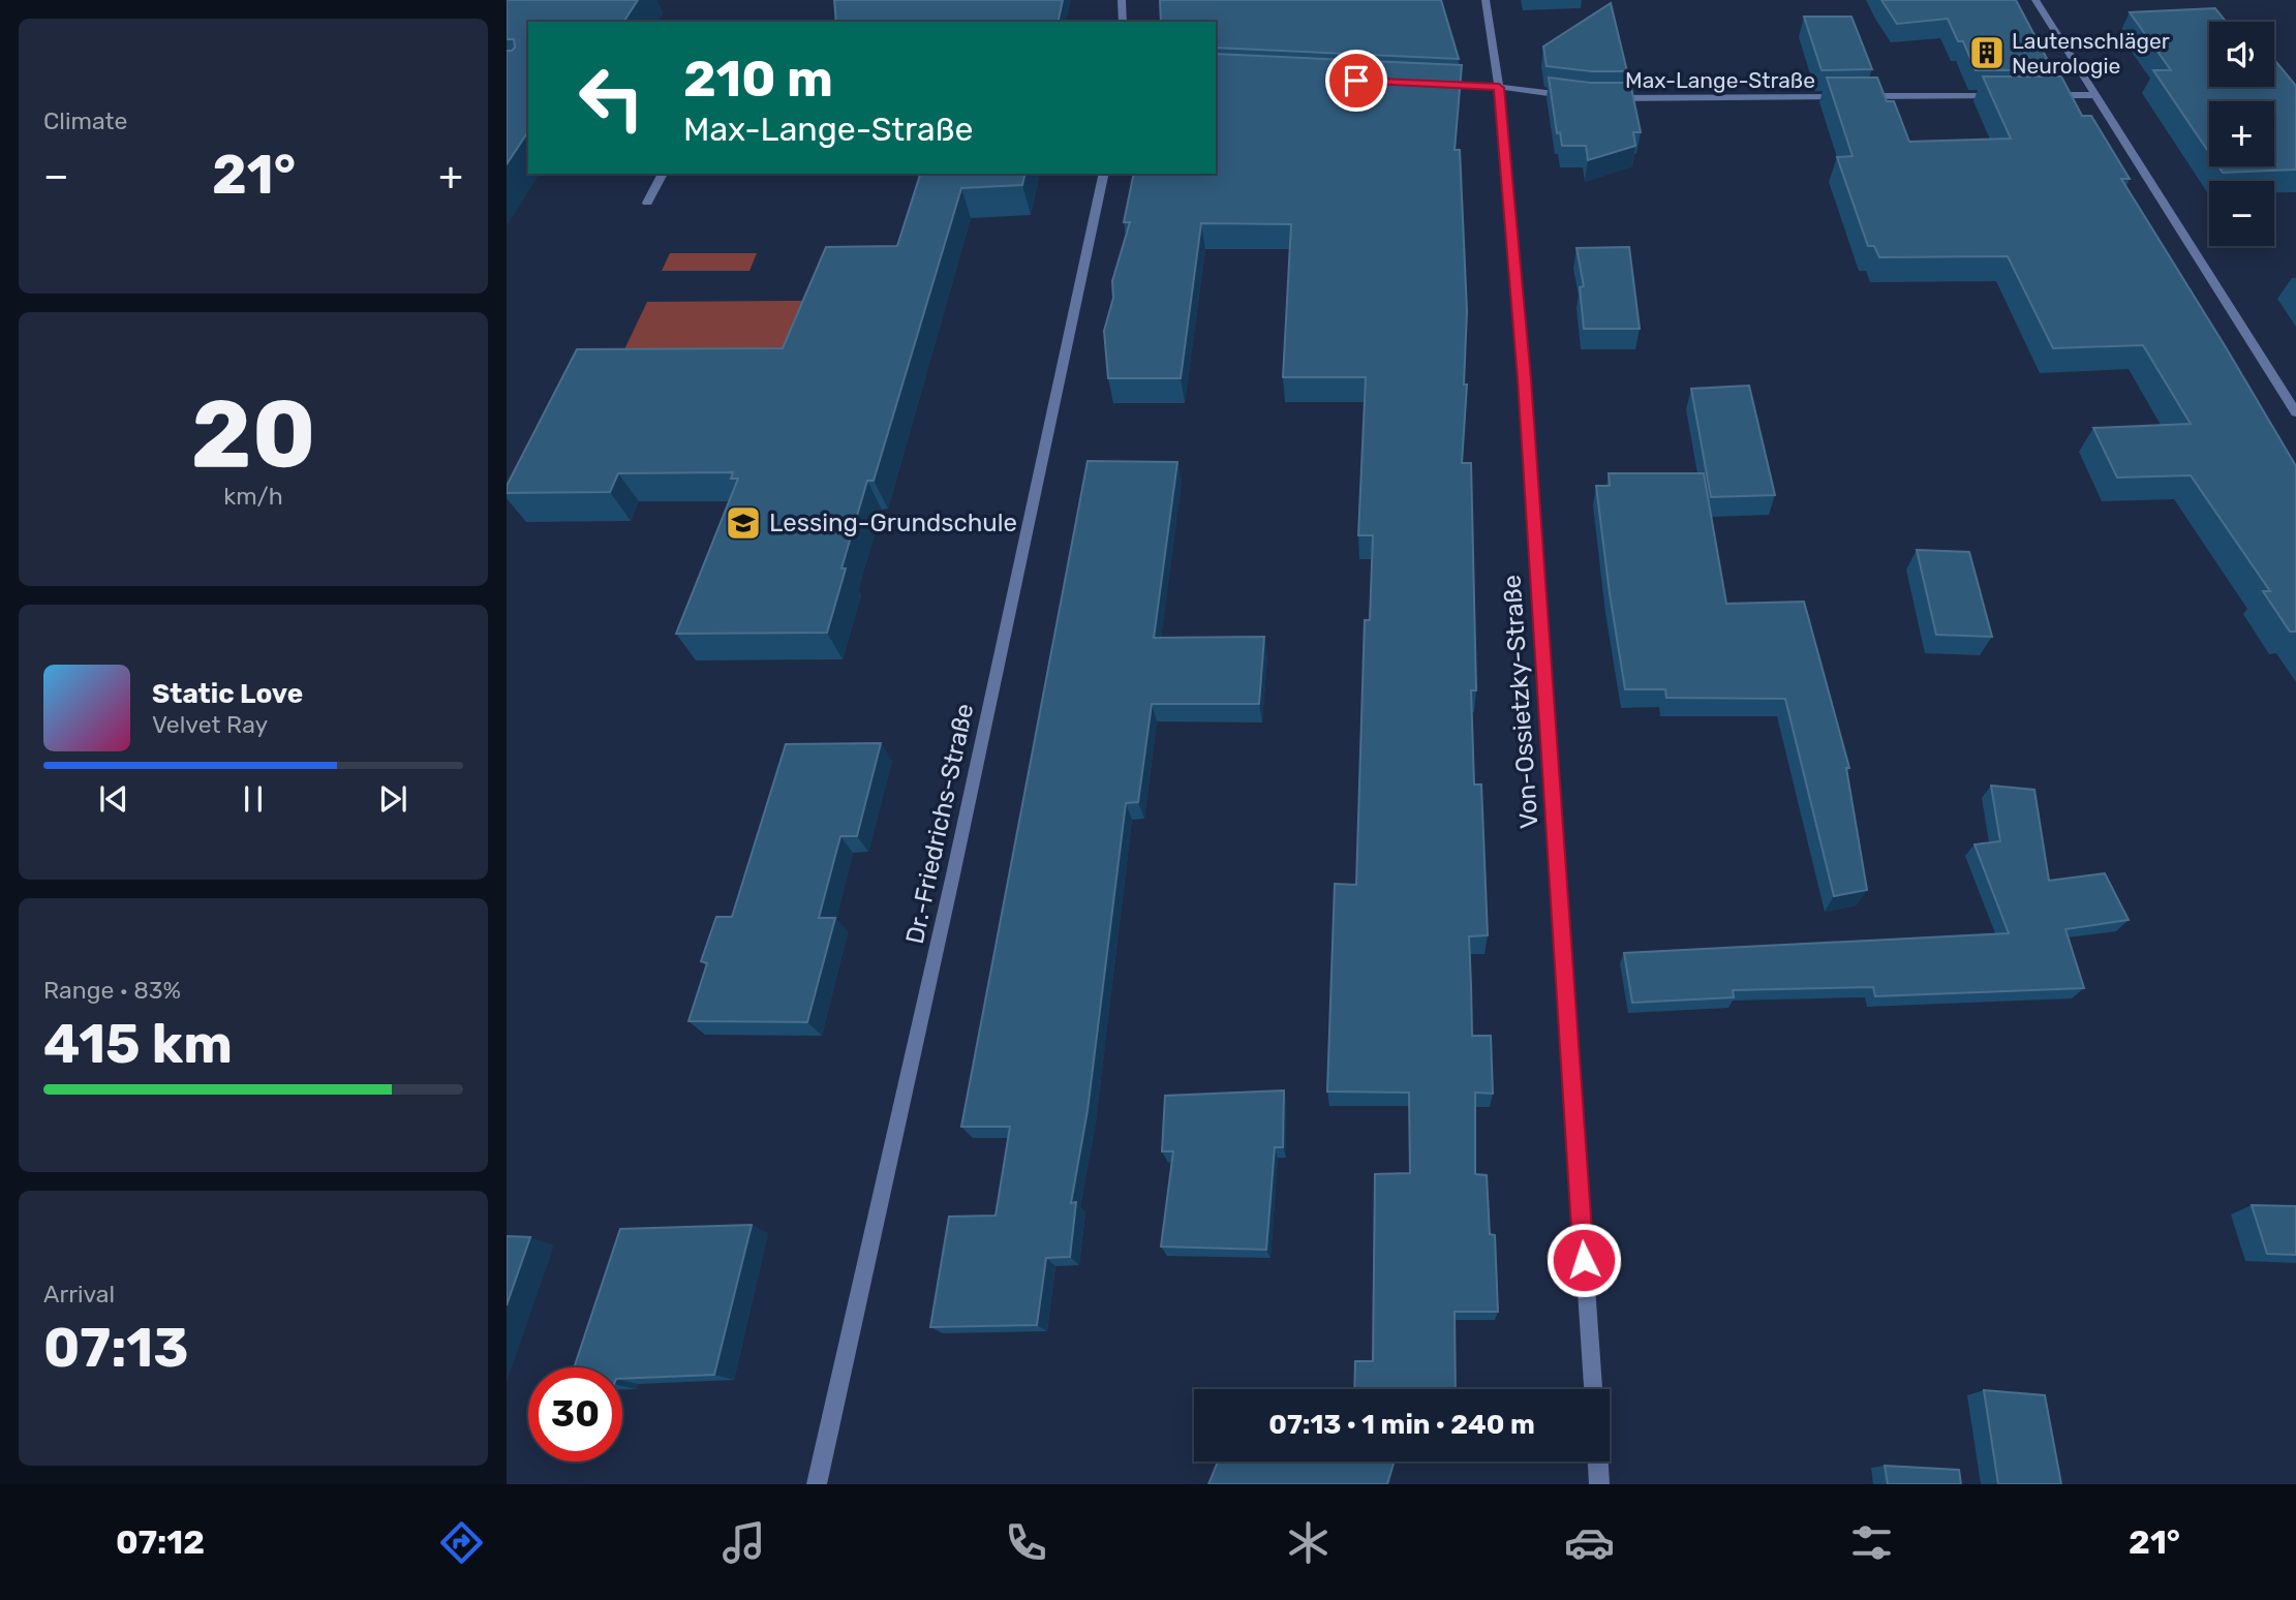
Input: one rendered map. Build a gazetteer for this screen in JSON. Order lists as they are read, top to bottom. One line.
{"streets":{"street":["Max-Lange-Straße","Von-Ossietzky-Straße","Dr.-Friedrichs-Straße"]},"places":{"building":["Lautenschläger Neurologie"],"school or university":["Lessing-Grundschule"]},"page":{"tile":["Climate",["20","km/h"],["Range · 83%","415 km"],["Arrival","07:13"]],"map_buttons":["+","−"],"turn":["210 m","Max-Lange-Straße"],"heat":["−","21°","+"],"song":["Static Love","Velvet Ray"],"limit":"30","trip":"07:13 · 1 min · 240 m","tabs":["07:12","21°"]}}
